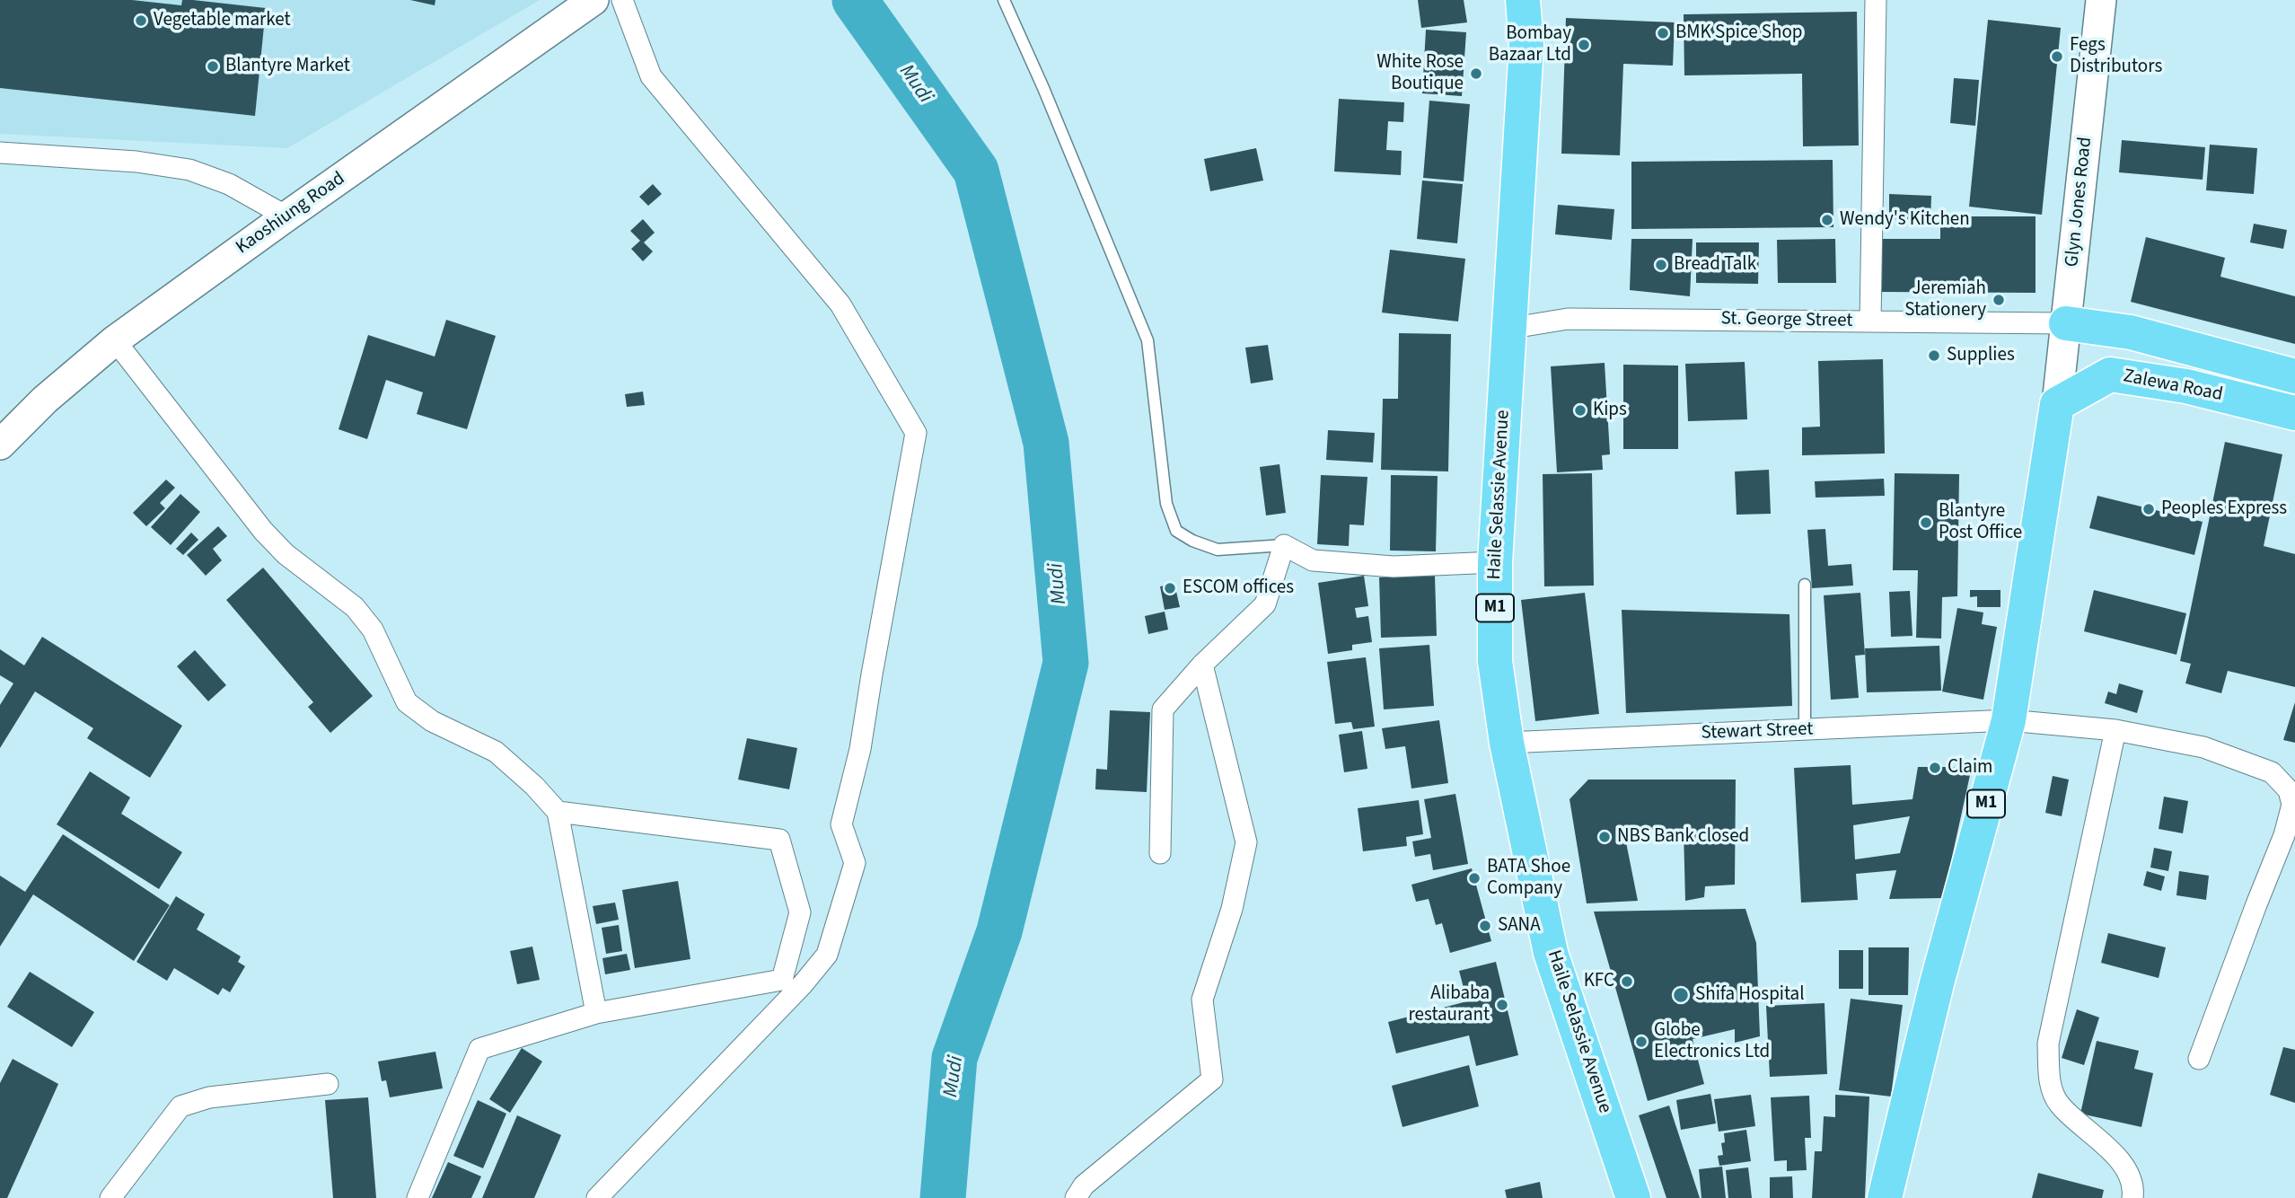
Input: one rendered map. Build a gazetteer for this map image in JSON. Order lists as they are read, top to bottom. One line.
{"streets":{"highway":["Zalewa Road","Haile Selassie Avenue","M1"],"street":["Glyn Jones Road","Kaoshiung Road","St. George Street","Stewart Street"]},"crossings":[["Glyn Jones Road","St. George Street"],["Glyn Jones Road","Zalewa Road"],["Glyn Jones Road","M1"],["St. George Street","Zalewa Road"],["St. George Street","Haile Selassie Avenue"],["Zalewa Road","M1"],["Haile Selassie Avenue","Stewart Street"],["M1","Stewart Street"]],"water":["Mudi"],"places":["Vegetable market","BMK Spice Shop","Bombay Bazaar Ltd","Fegs Distributors","Blantyre Market","White Rose Boutique","Wendy's Kitchen","Bread Talk","Jeremiah Stationery","Supplies","Kips","Peoples Express","Blantyre Post Office","ESCOM offices","Claim","NBS Bank closed","BATA Shoe Company","SANA","KFC","Shifa Hospital","Alibaba restaurant","Globe Electronics Ltd"]}
